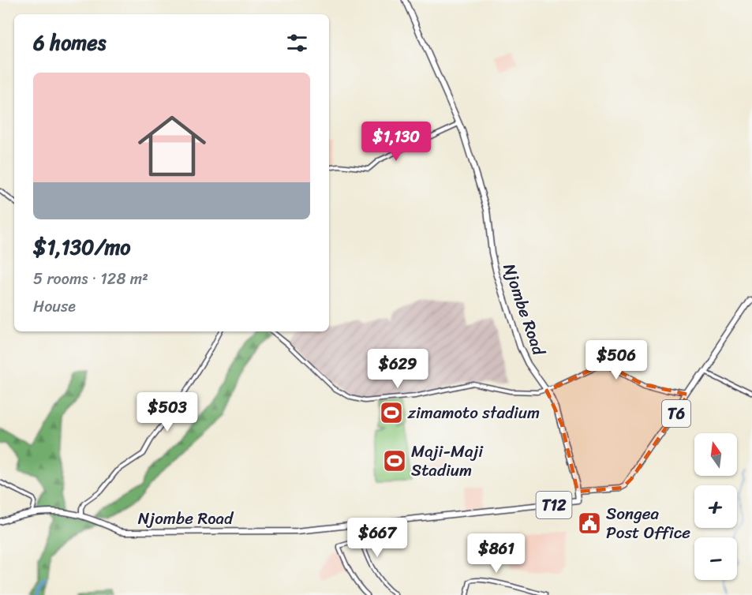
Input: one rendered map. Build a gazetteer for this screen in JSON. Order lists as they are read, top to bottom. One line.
{"streets":{"highway":["Njombe Road","T6","T12"]},"crossings":[["Njombe Road","T6"]],"places":{"sports":["zimamoto stadium","Maji-Maji Stadium"],"public building":["Songea Post Office"]},"north":"top","page":{"heading":"6 homes","list":[{"name":"$1,130/mo","note":"5 rooms · 128 m² · House"}],"price":["$1,130","$506","$629","$503","$667","$861"],"map_buttons":["+","−"]}}
